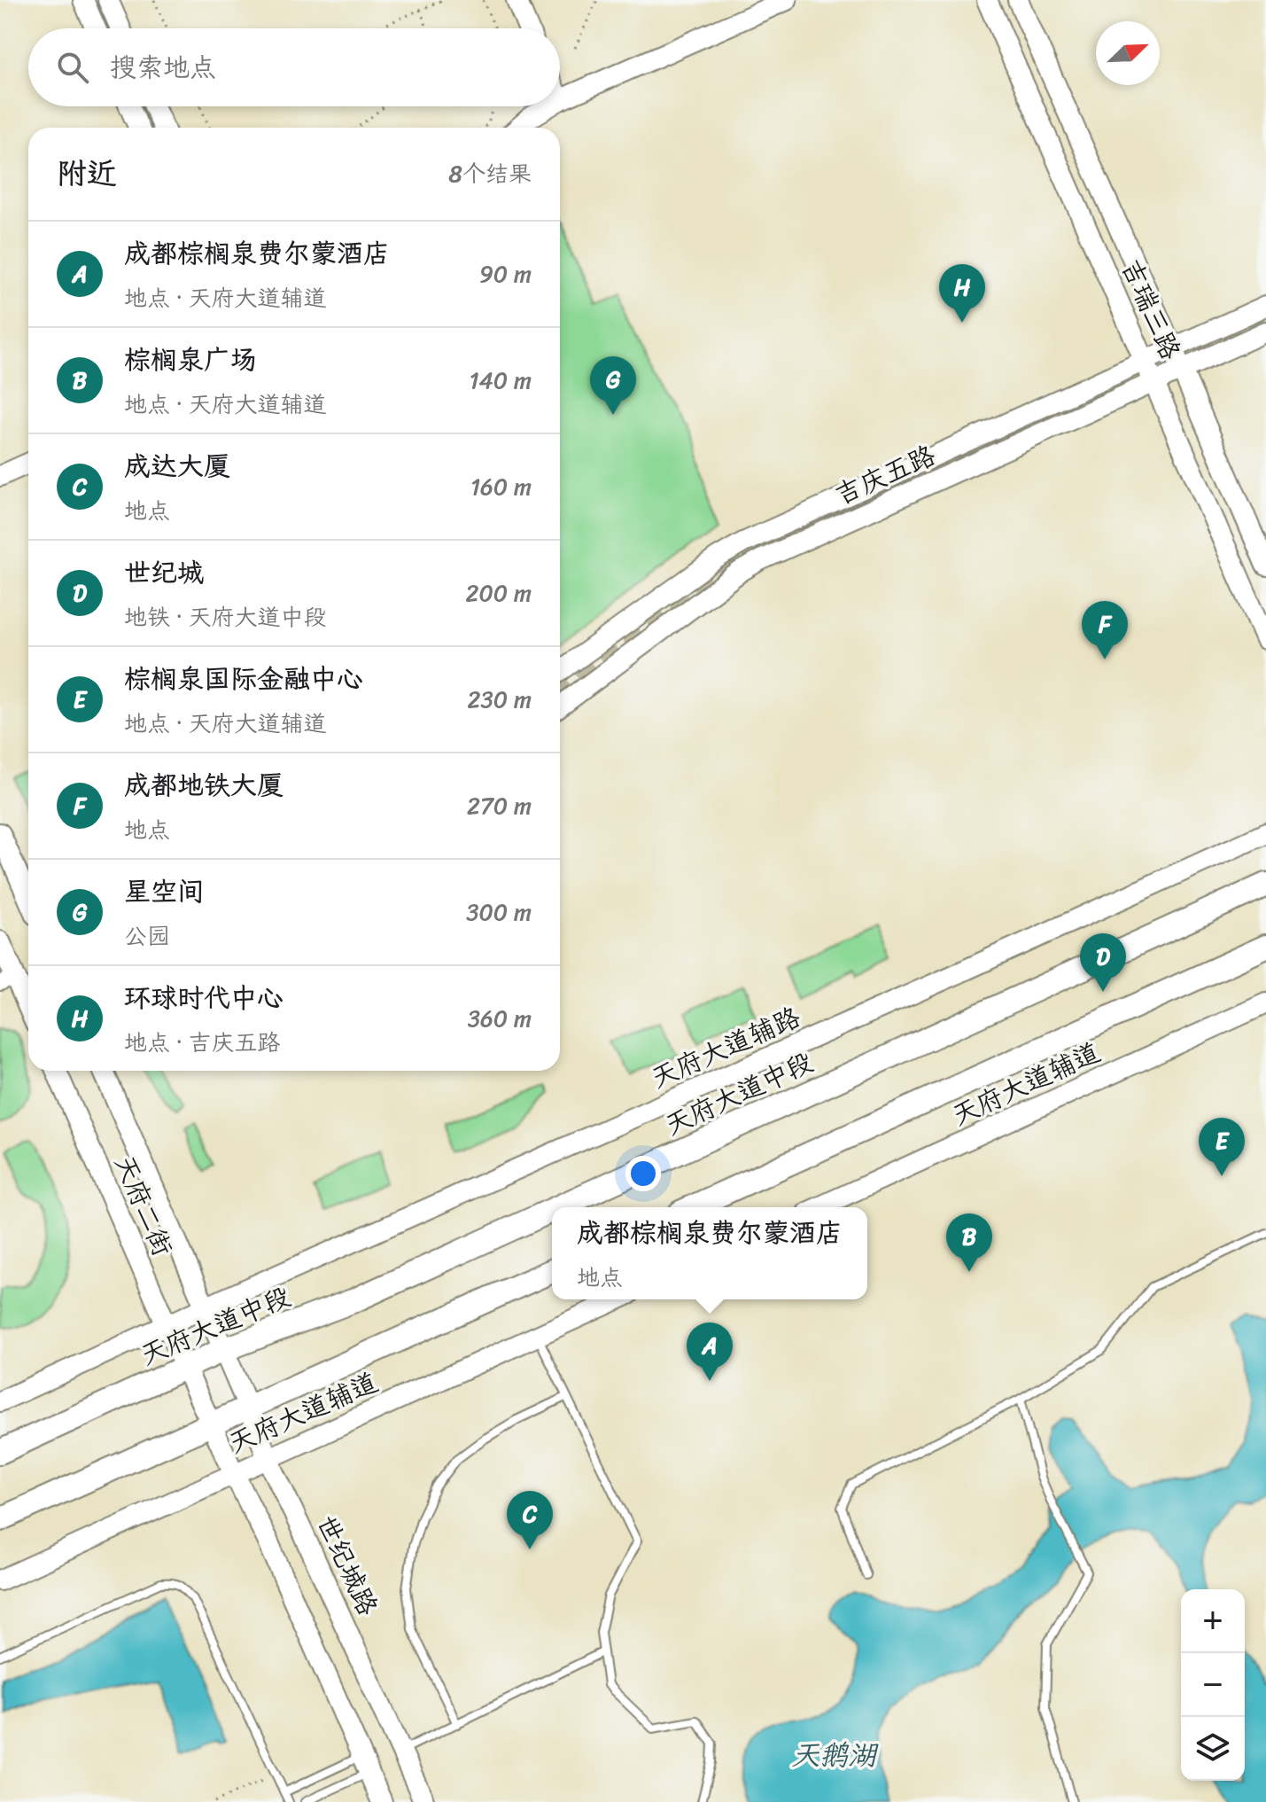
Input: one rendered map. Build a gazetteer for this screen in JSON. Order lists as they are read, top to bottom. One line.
{"streets":{"main road":["天府大道中段"],"street":["吉瑞三路","吉庆五路","天府大道辅路","天府大道辅道","天府二街","世纪城路"]},"crossings":[["吉瑞三路","吉庆五路"],["天府大道辅路","天府二街"],["天府大道辅道","世纪城路"],["天府大道中段","天府二街"],["天府大道中段","世纪城路"],["天府二街","世纪城路"]],"water":["天鹅湖"],"north":"top right","page":{"search":"搜索地点","heading":["附近","8个结果"],"list":[{"mark":"A","name":"成都棕榈泉费尔蒙酒店","note":"地点 · 天府大道辅道","value":"90 m"},{"mark":"B","name":"棕榈泉广场","note":"地点 · 天府大道辅道","value":"140 m"},{"mark":"C","name":"成达大厦","note":"地点","value":"160 m"},{"mark":"D","name":"世纪城","note":"地铁 · 天府大道中段","value":"200 m"},{"mark":"E","name":"棕榈泉国际金融中心","note":"地点 · 天府大道辅道","value":"230 m"},{"mark":"F","name":"成都地铁大厦","note":"地点","value":"270 m"},{"mark":"G","name":"星空间","note":"公园","value":"300 m"},{"mark":"H","name":"环球时代中心","note":"地点 · 吉庆五路","value":"360 m"}],"pins":["H","G","F","D","E","B","A","C"],"popup":["成都棕榈泉费尔蒙酒店","地点"],"map_buttons":["+","−"]}}
